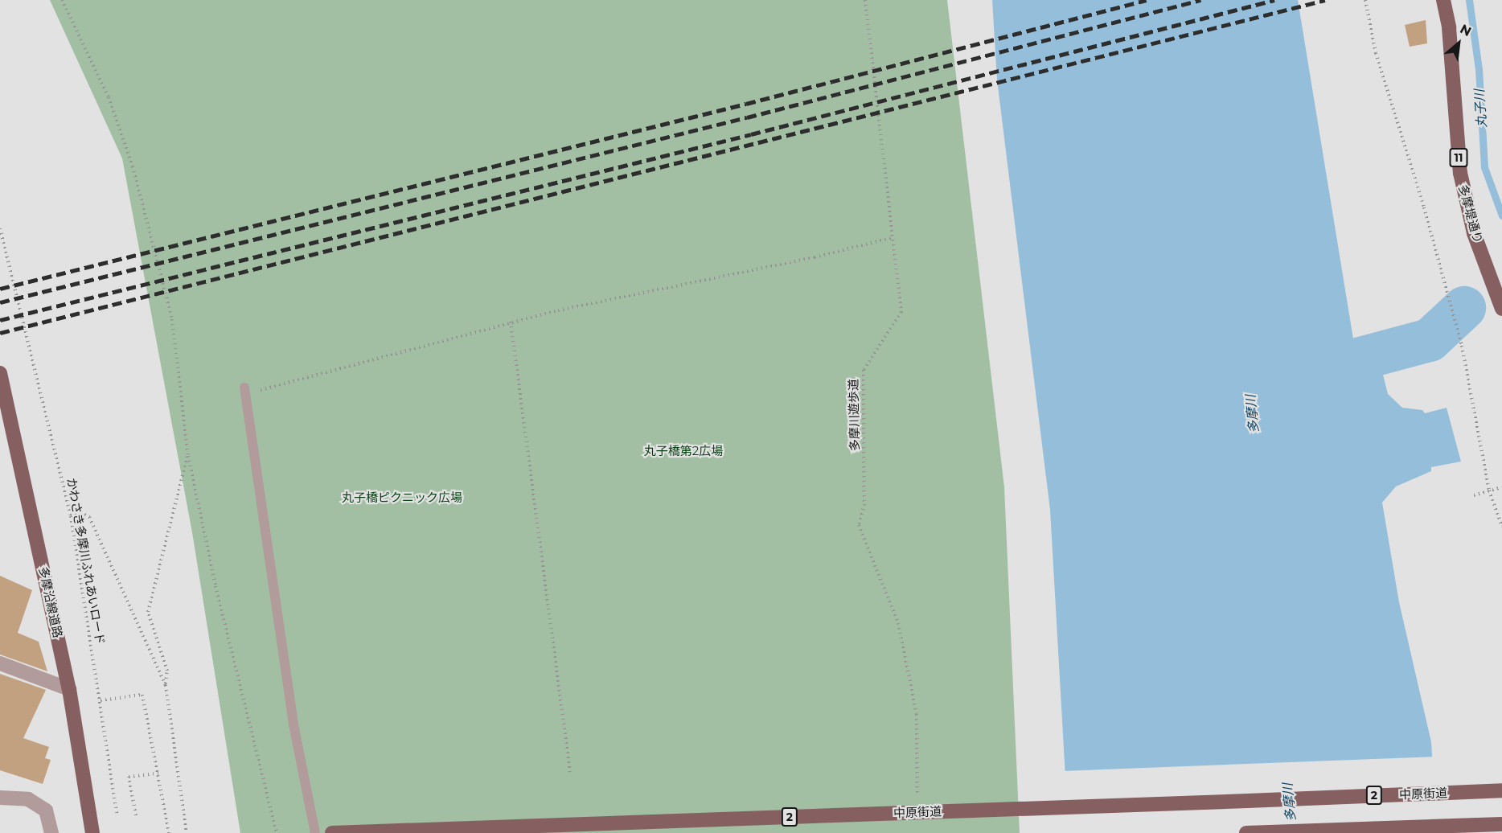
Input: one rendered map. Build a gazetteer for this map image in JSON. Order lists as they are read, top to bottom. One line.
{"streets":{"main road":["11","多摩堤通り","多摩沿線道路","中原街道","2"],"path":["多摩川遊歩道","かわさき多摩川ふれあいロード"]},"water":["丸子川","多摩川"],"parks":["丸子橋第2広場","丸子橋ピクニック広場"],"north":"top right"}
